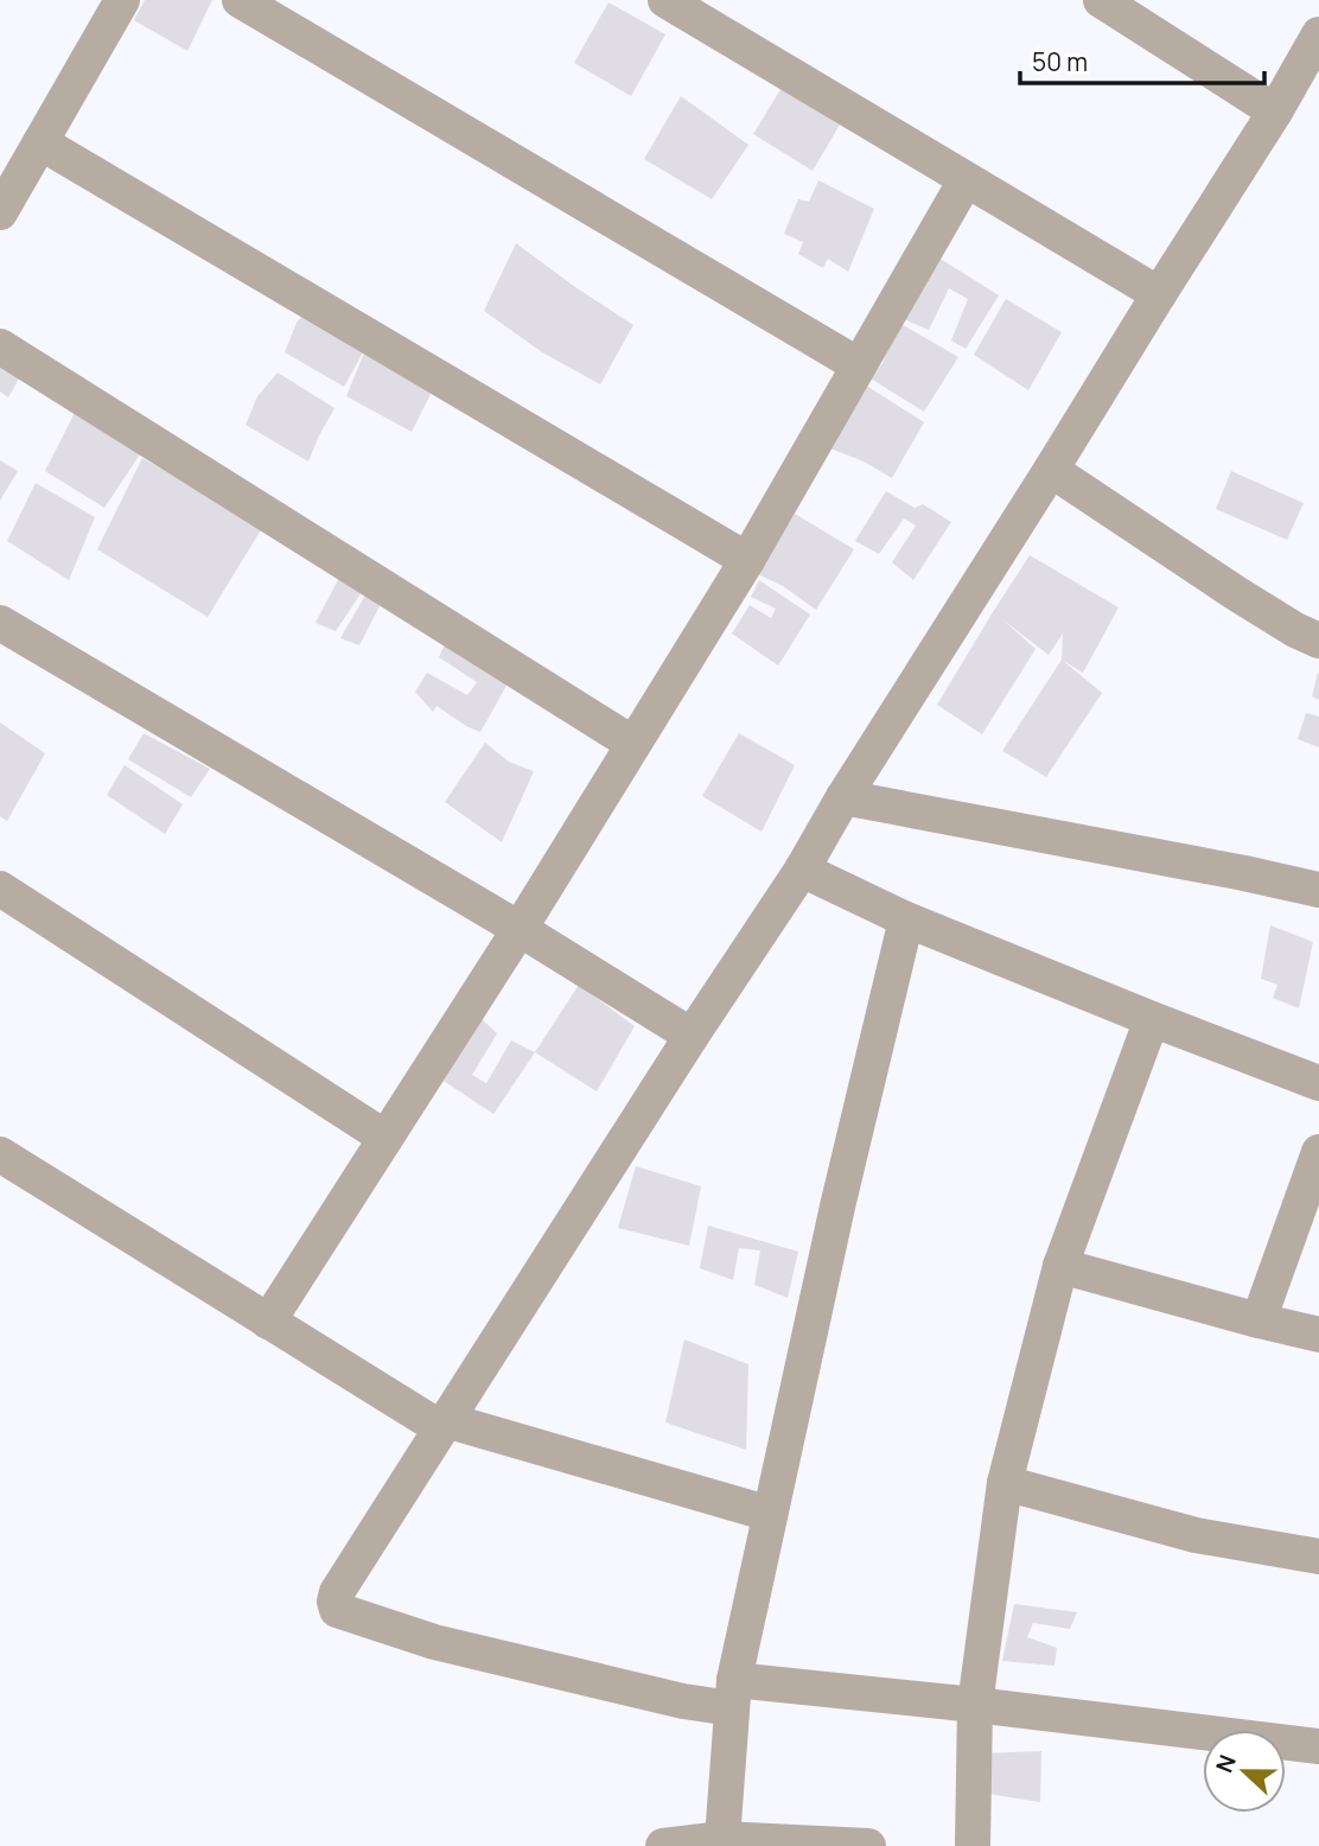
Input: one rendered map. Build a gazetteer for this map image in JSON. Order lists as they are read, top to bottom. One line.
{"scale_bar":"50 m","north":"left"}
